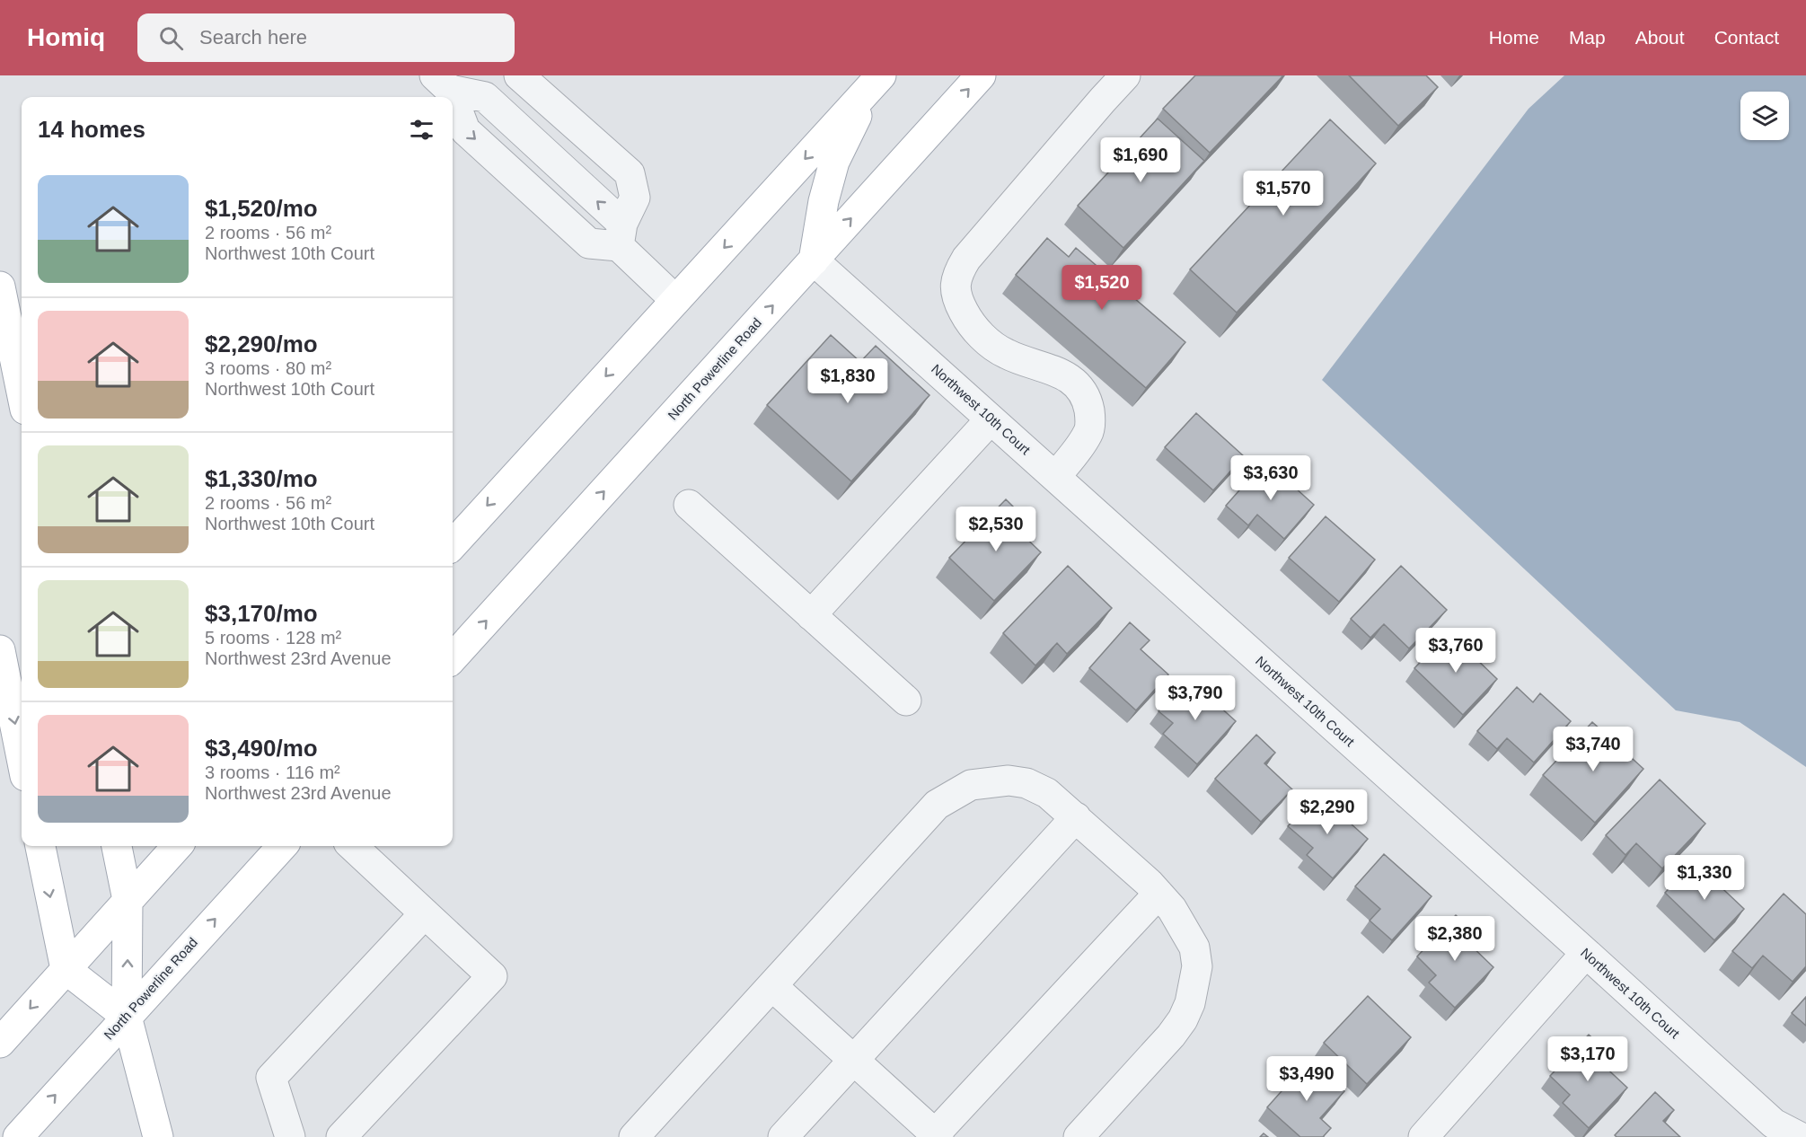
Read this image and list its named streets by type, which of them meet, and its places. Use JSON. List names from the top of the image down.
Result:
{
  "streets": {
    "main road": ["North Powerline Road"],
    "street": ["Northwest 10th Court"]
  },
  "crossings": [
    ["North Powerline Road", "Northwest 10th Court"]
  ],
  "page": {
    "header": "Homiq",
    "search": "Search here",
    "nav": [
      "Home",
      "Map",
      "About",
      "Contact"
    ],
    "heading": "14 homes",
    "price": [
      "$1,690",
      "$1,570",
      "$1,520",
      "$1,830",
      "$3,630",
      "$2,530",
      "$3,760",
      "$3,790",
      "$3,740",
      "$2,290",
      "$1,330",
      "$2,380",
      "$3,170",
      "$3,490"
    ],
    "list": [
      {
        "name": "$1,520/mo",
        "note": "2 rooms · 56 m² · Northwest 10th Court"
      },
      {
        "name": "$2,290/mo",
        "note": "3 rooms · 80 m² · Northwest 10th Court"
      },
      {
        "name": "$1,330/mo",
        "note": "2 rooms · 56 m² · Northwest 10th Court"
      },
      {
        "name": "$3,170/mo",
        "note": "5 rooms · 128 m² · Northwest 23rd Avenue"
      },
      {
        "name": "$3,490/mo",
        "note": "3 rooms · 116 m² · Northwest 23rd Avenue"
      }
    ]
  }
}
